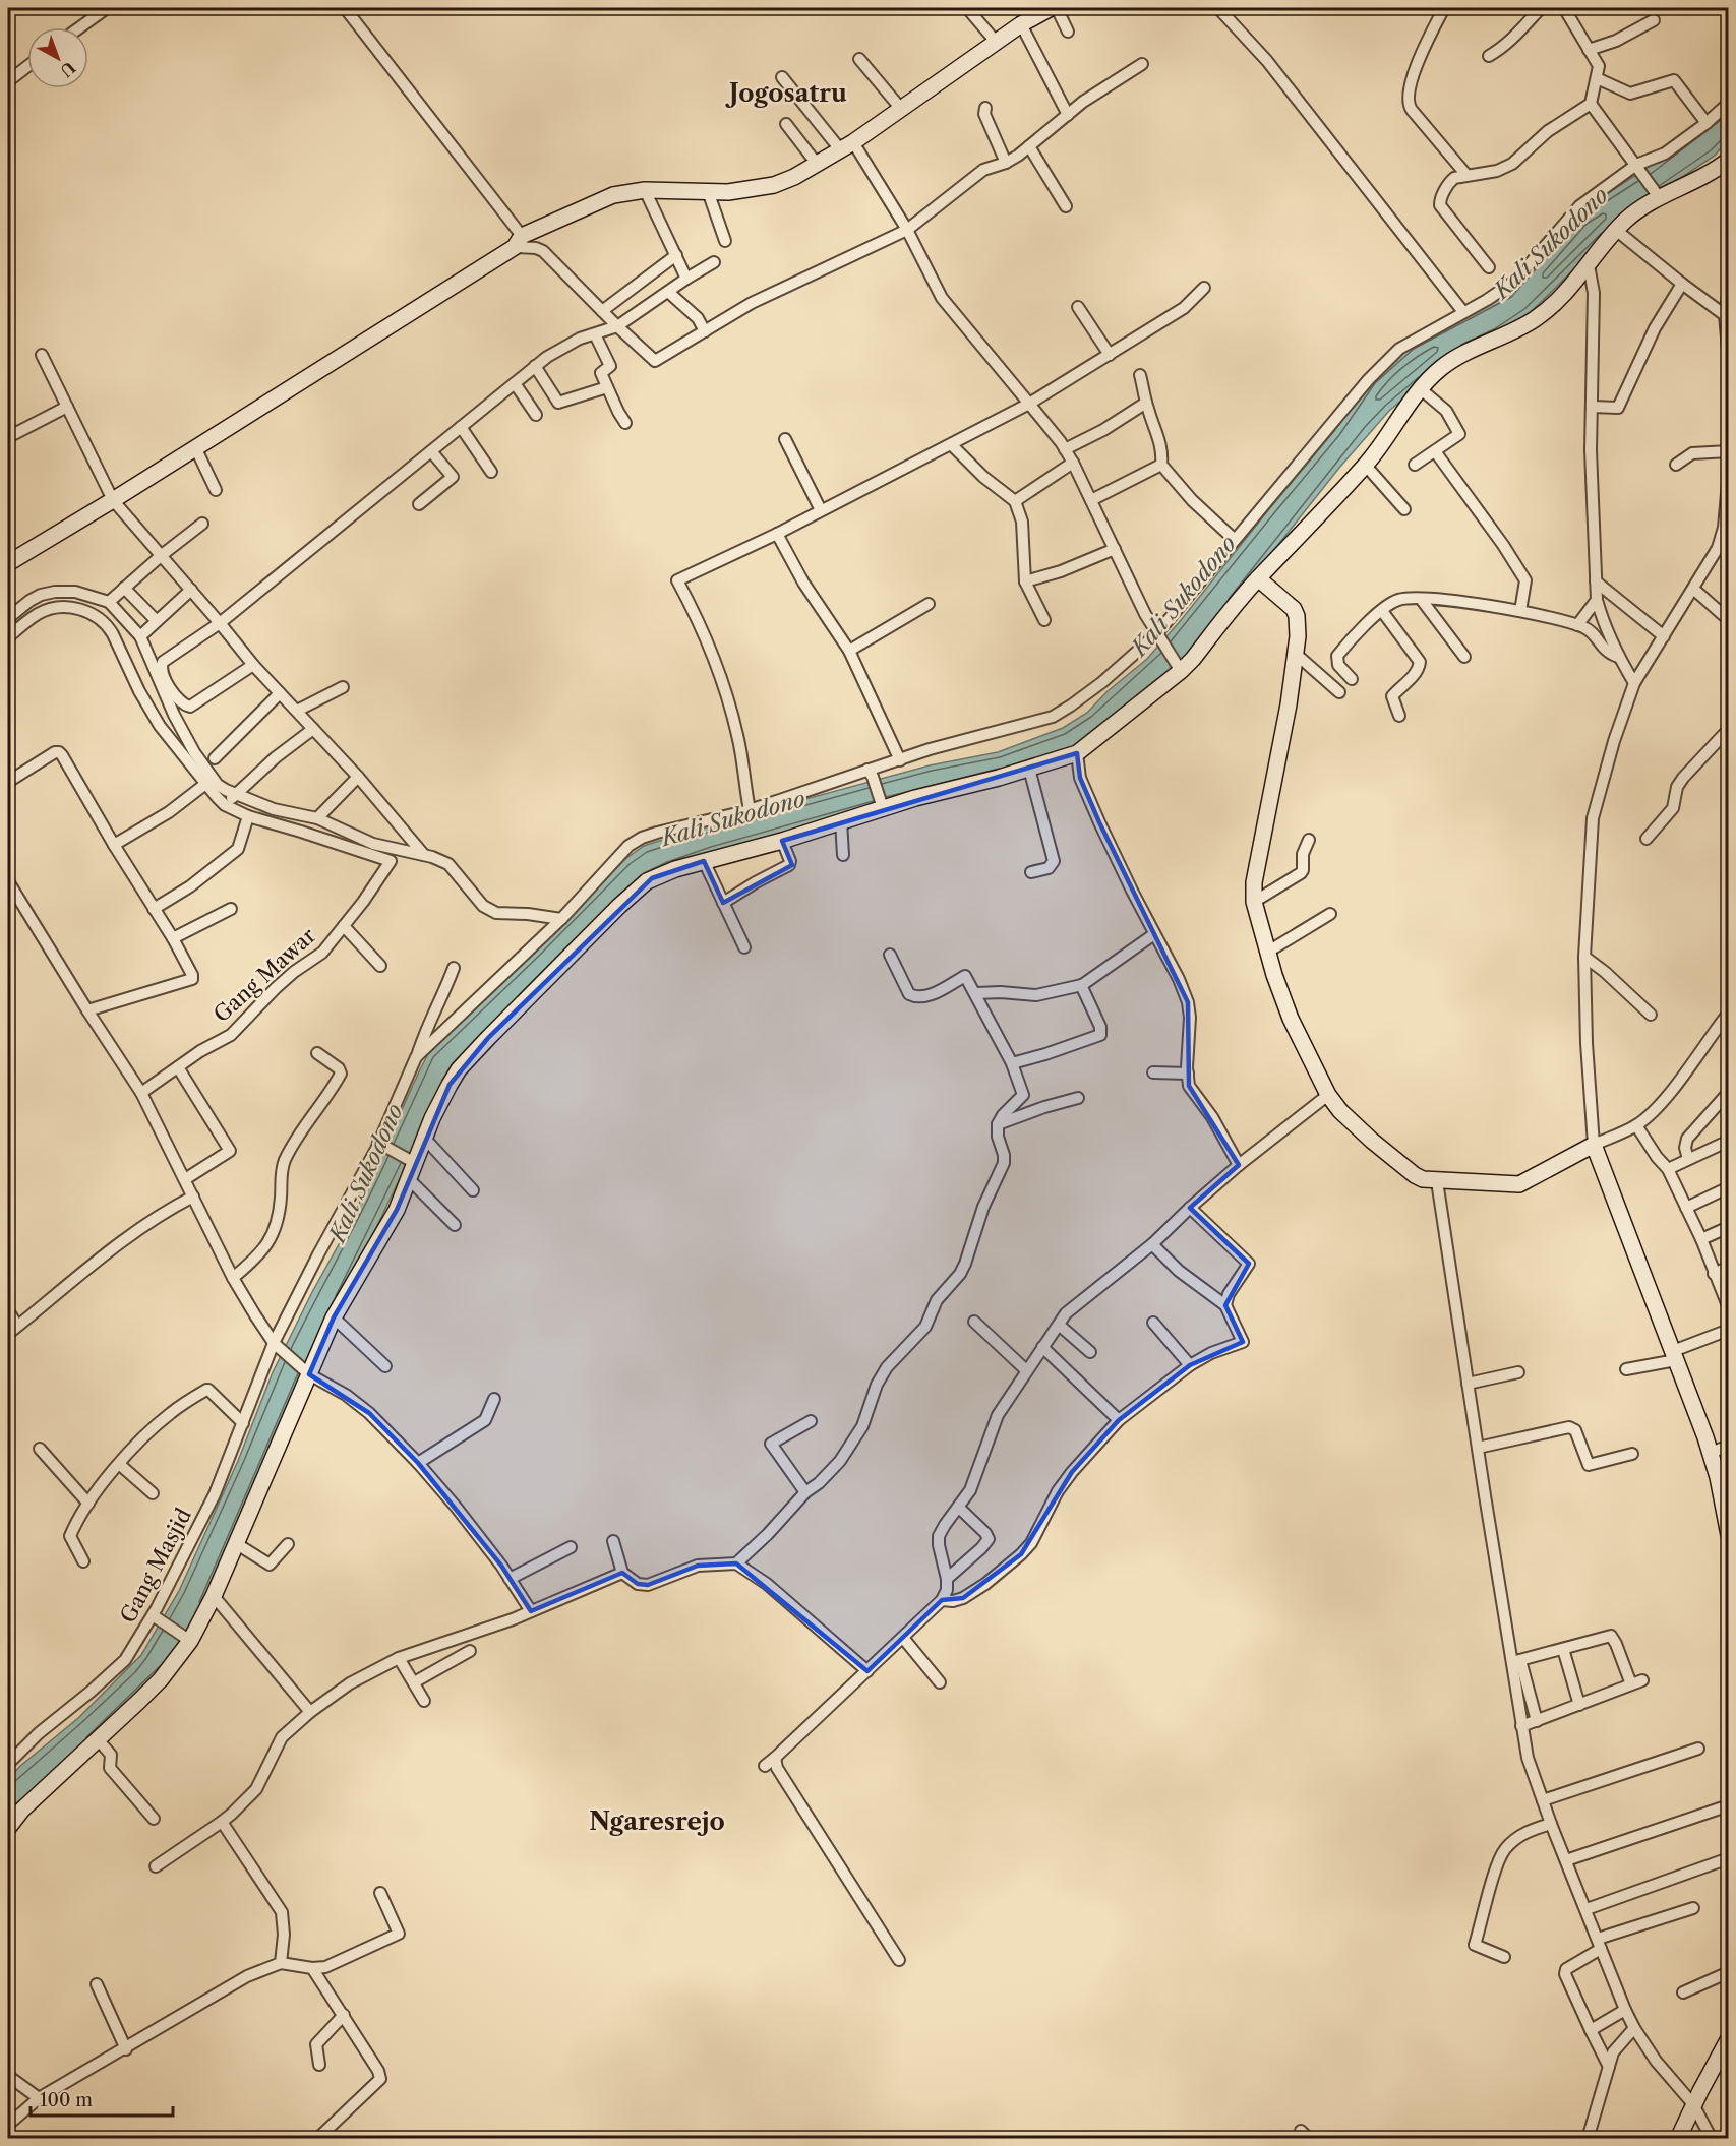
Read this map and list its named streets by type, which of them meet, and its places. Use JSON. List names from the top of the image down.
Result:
{
  "streets": {
    "street": ["Gang Mawar", "Gang Masjid"]
  },
  "districts": ["Jogosatru", "Ngaresrejo"],
  "water": ["Kali Sukodono"],
  "scale_bar": "100 m",
  "north": "bottom right"
}
